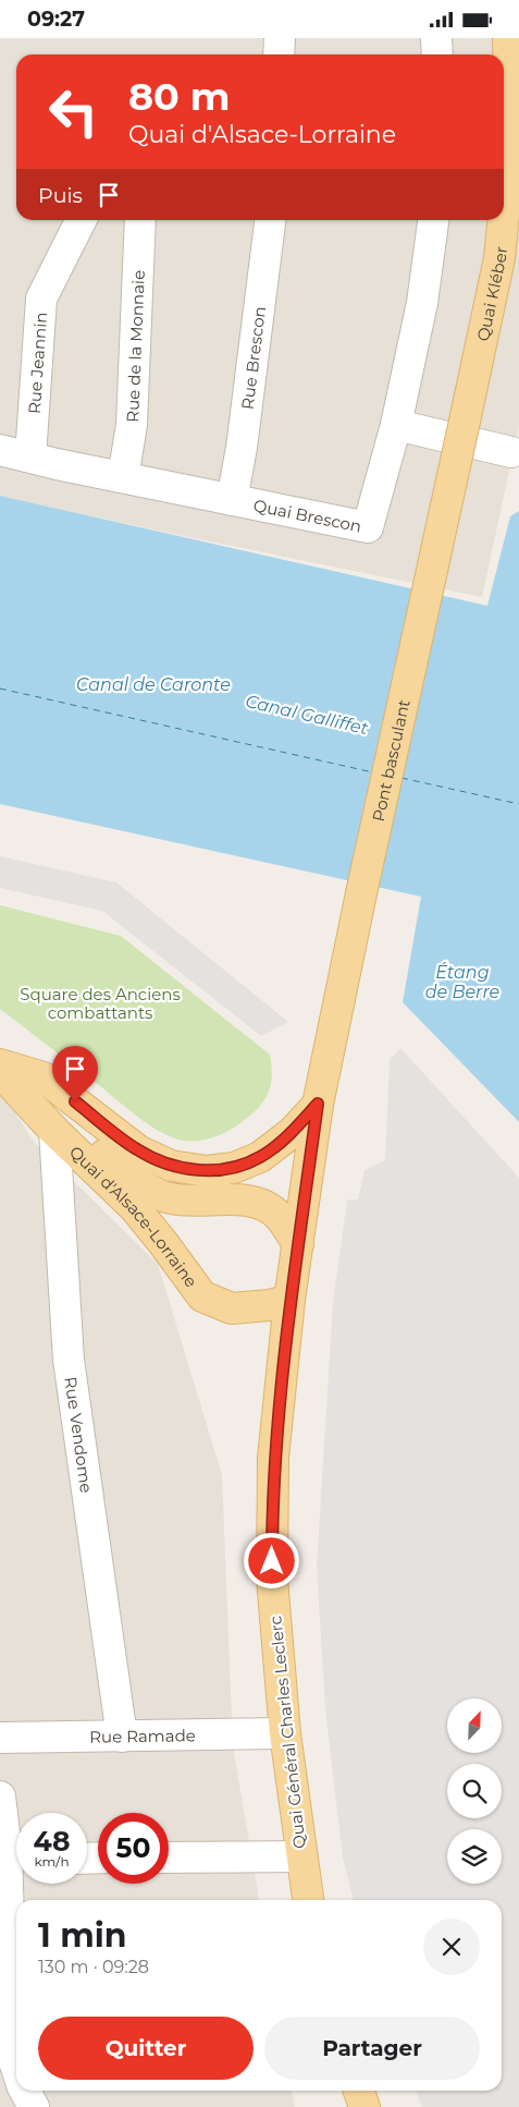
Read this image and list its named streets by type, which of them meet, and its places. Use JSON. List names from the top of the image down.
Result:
{
  "streets": {
    "main road": [
      "Quai Kléber",
      "Pont basculant",
      "Quai d'Alsace-Lorraine",
      "Quai Général Charles Leclerc"
    ],
    "street": [
      "Rue de la Monnaie",
      "Rue Brescon",
      "Rue Jeannin",
      "Quai Brescon",
      "Rue Vendome",
      "Rue Ramade"
    ]
  },
  "crossings": [
    ["Quai Kléber", "Pont basculant"],
    ["Rue de la Monnaie", "Quai Brescon"],
    ["Rue Brescon", "Quai Brescon"],
    ["Rue Jeannin", "Quai Brescon"],
    ["Pont basculant", "Quai Général Charles Leclerc"],
    ["Quai d'Alsace-Lorraine", "Rue Vendome"],
    ["Quai d'Alsace-Lorraine", "Quai Général Charles Leclerc"],
    ["Rue Vendome", "Rue Ramade"],
    ["Quai Général Charles Leclerc", "Rue Ramade"]
  ],
  "water": ["Canal de Caronte", "Canal Galliffet", "Étang de Berre"],
  "parks": ["Square des Anciens combattants"],
  "north": "top right",
  "page": {
    "status": "09:27",
    "turn": ["80 m", "Quai d'Alsace-Lorraine"],
    "then": "Puis",
    "speed": "48 km/h",
    "limit": "50",
    "heading": ["1 min", "130 m · 09:28"],
    "buttons": ["Quitter", "Partager"]
  }
}
